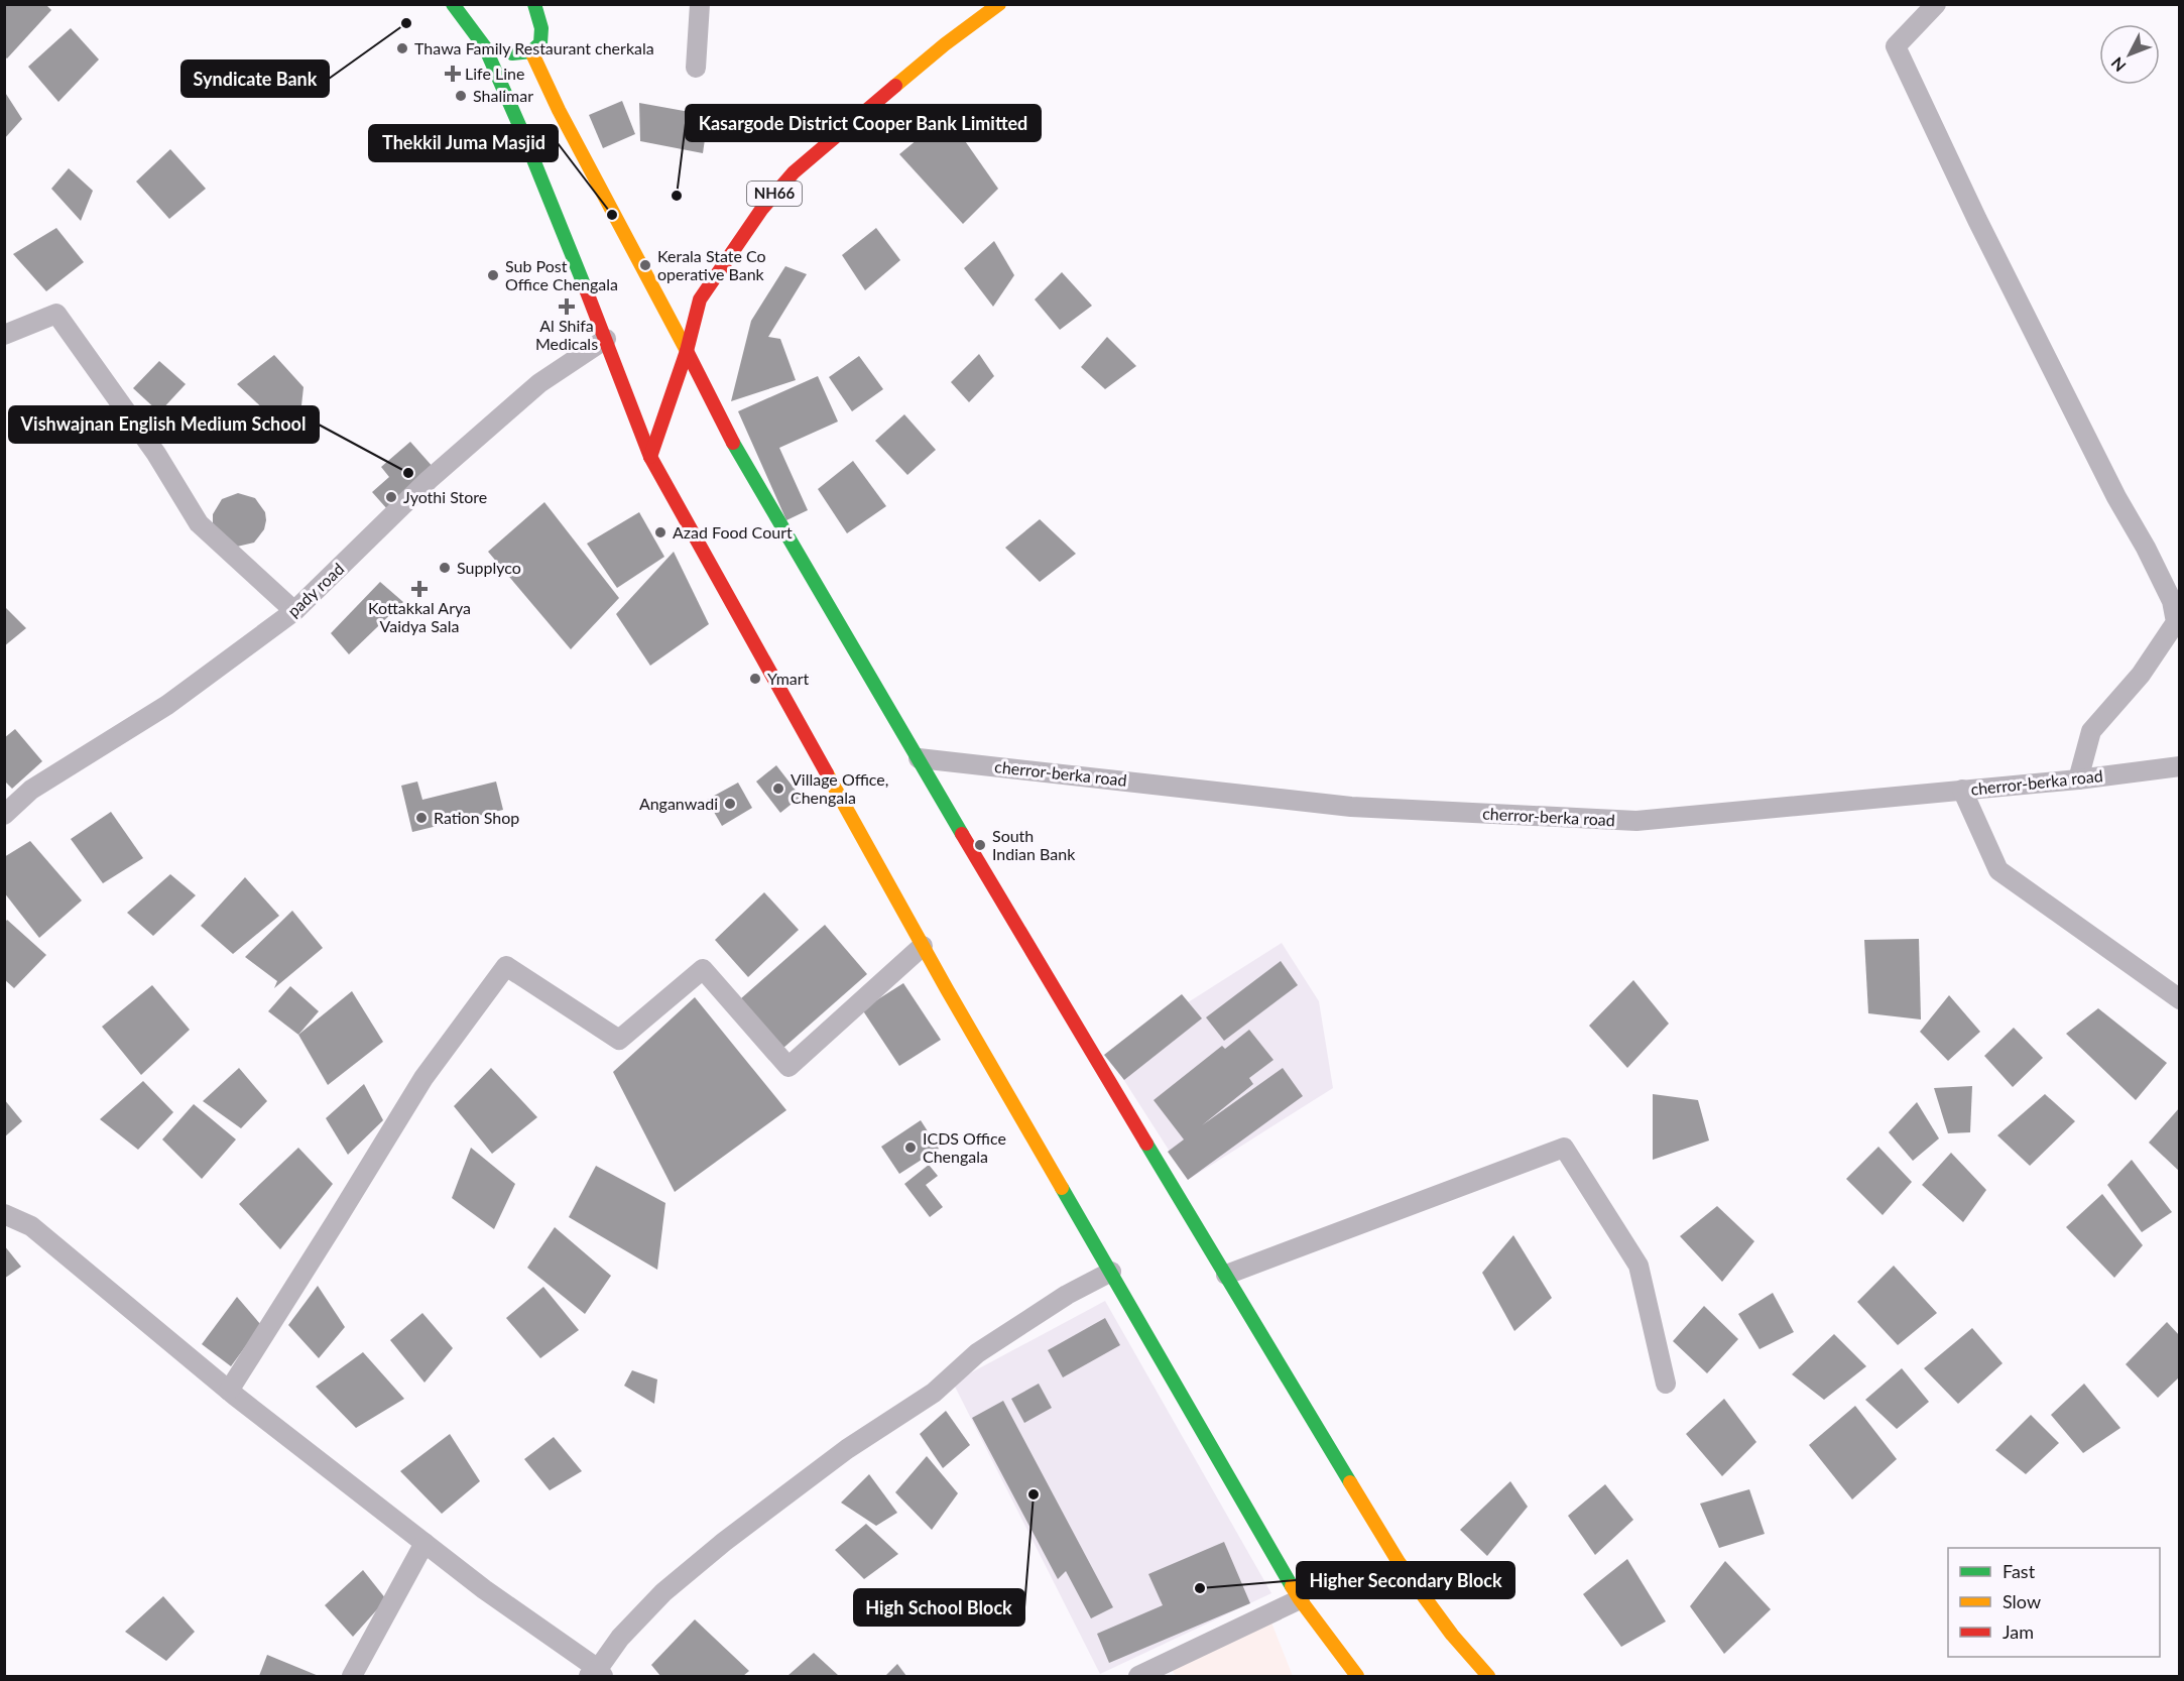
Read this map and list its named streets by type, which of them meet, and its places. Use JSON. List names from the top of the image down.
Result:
{
  "streets": {
    "main road": ["NH66"],
    "street": ["pady road", "cherror-berka road"]
  },
  "places": {
    "other": [
      "Syndicate Bank",
      "Thawa Family Restaurant cherkala",
      "Shalimar",
      "Kasargode District Cooper Bank Limitted",
      "Thekkil Juma Masjid",
      "Kerala State Co operative Bank",
      "Sub Post Office Chengala",
      "Vishwajnan English Medium School",
      "Jyothi Store",
      "Azad Food Court",
      "Supplyco",
      "Ymart",
      "Village Office, Chengala",
      "Anganwadi",
      "Ration Shop",
      "South Indian Bank",
      "ICDS Office Chengala",
      "High School Block",
      "Higher Secondary Block"
    ],
    "health": ["Life Line", "Al Shifa Medicals", "Kottakkal Arya Vaidya Sala"]
  },
  "legend": ["Fast", "Slow", "Jam"],
  "north": "bottom left"
}
